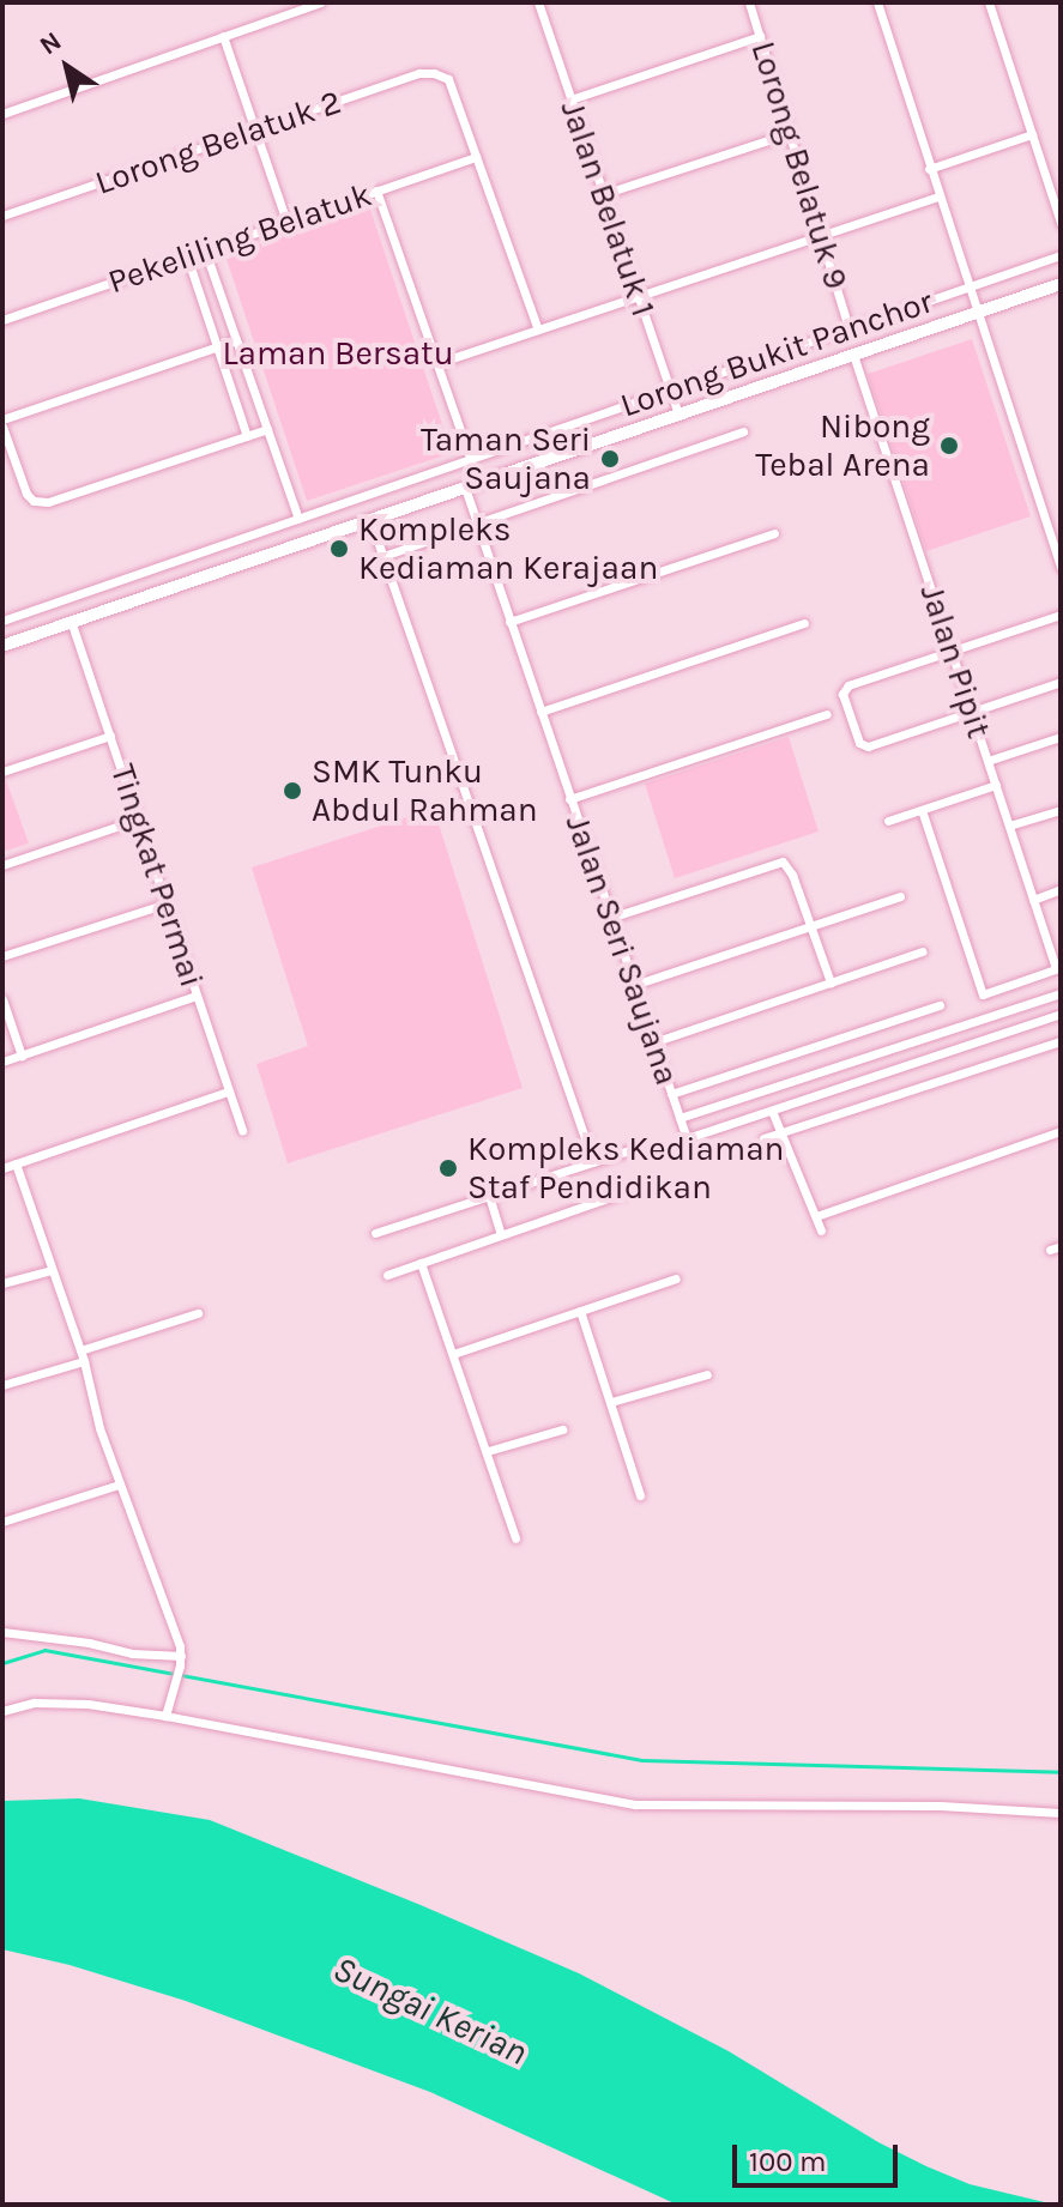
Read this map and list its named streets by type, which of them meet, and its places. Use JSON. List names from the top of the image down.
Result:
{
  "streets": {
    "street": [
      "Lorong Belatuk 2",
      "Lorong Belatuk 9",
      "Jalan Belatuk 1",
      "Pekeliling Belatuk",
      "Lorong Bukit Panchor",
      "Jalan Pipit",
      "Tingkat Permai",
      "Jalan Seri Saujana"
    ]
  },
  "crossings": [
    ["Lorong Belatuk 2", "Pekeliling Belatuk"],
    ["Lorong Belatuk 9", "Lorong Bukit Panchor"],
    ["Jalan Belatuk 1", "Lorong Bukit Panchor"]
  ],
  "water": ["Sungai Kerian"],
  "parks": ["Laman Bersatu"],
  "places": [
    "Nibong Tebal Arena",
    "Taman Seri Saujana",
    "Kompleks Kediaman Kerajaan",
    "SMK Tunku Abdul Rahman",
    "Kompleks Kediaman Staf Pendidikan"
  ],
  "scale_bar": "100 m",
  "north": "top left"
}
